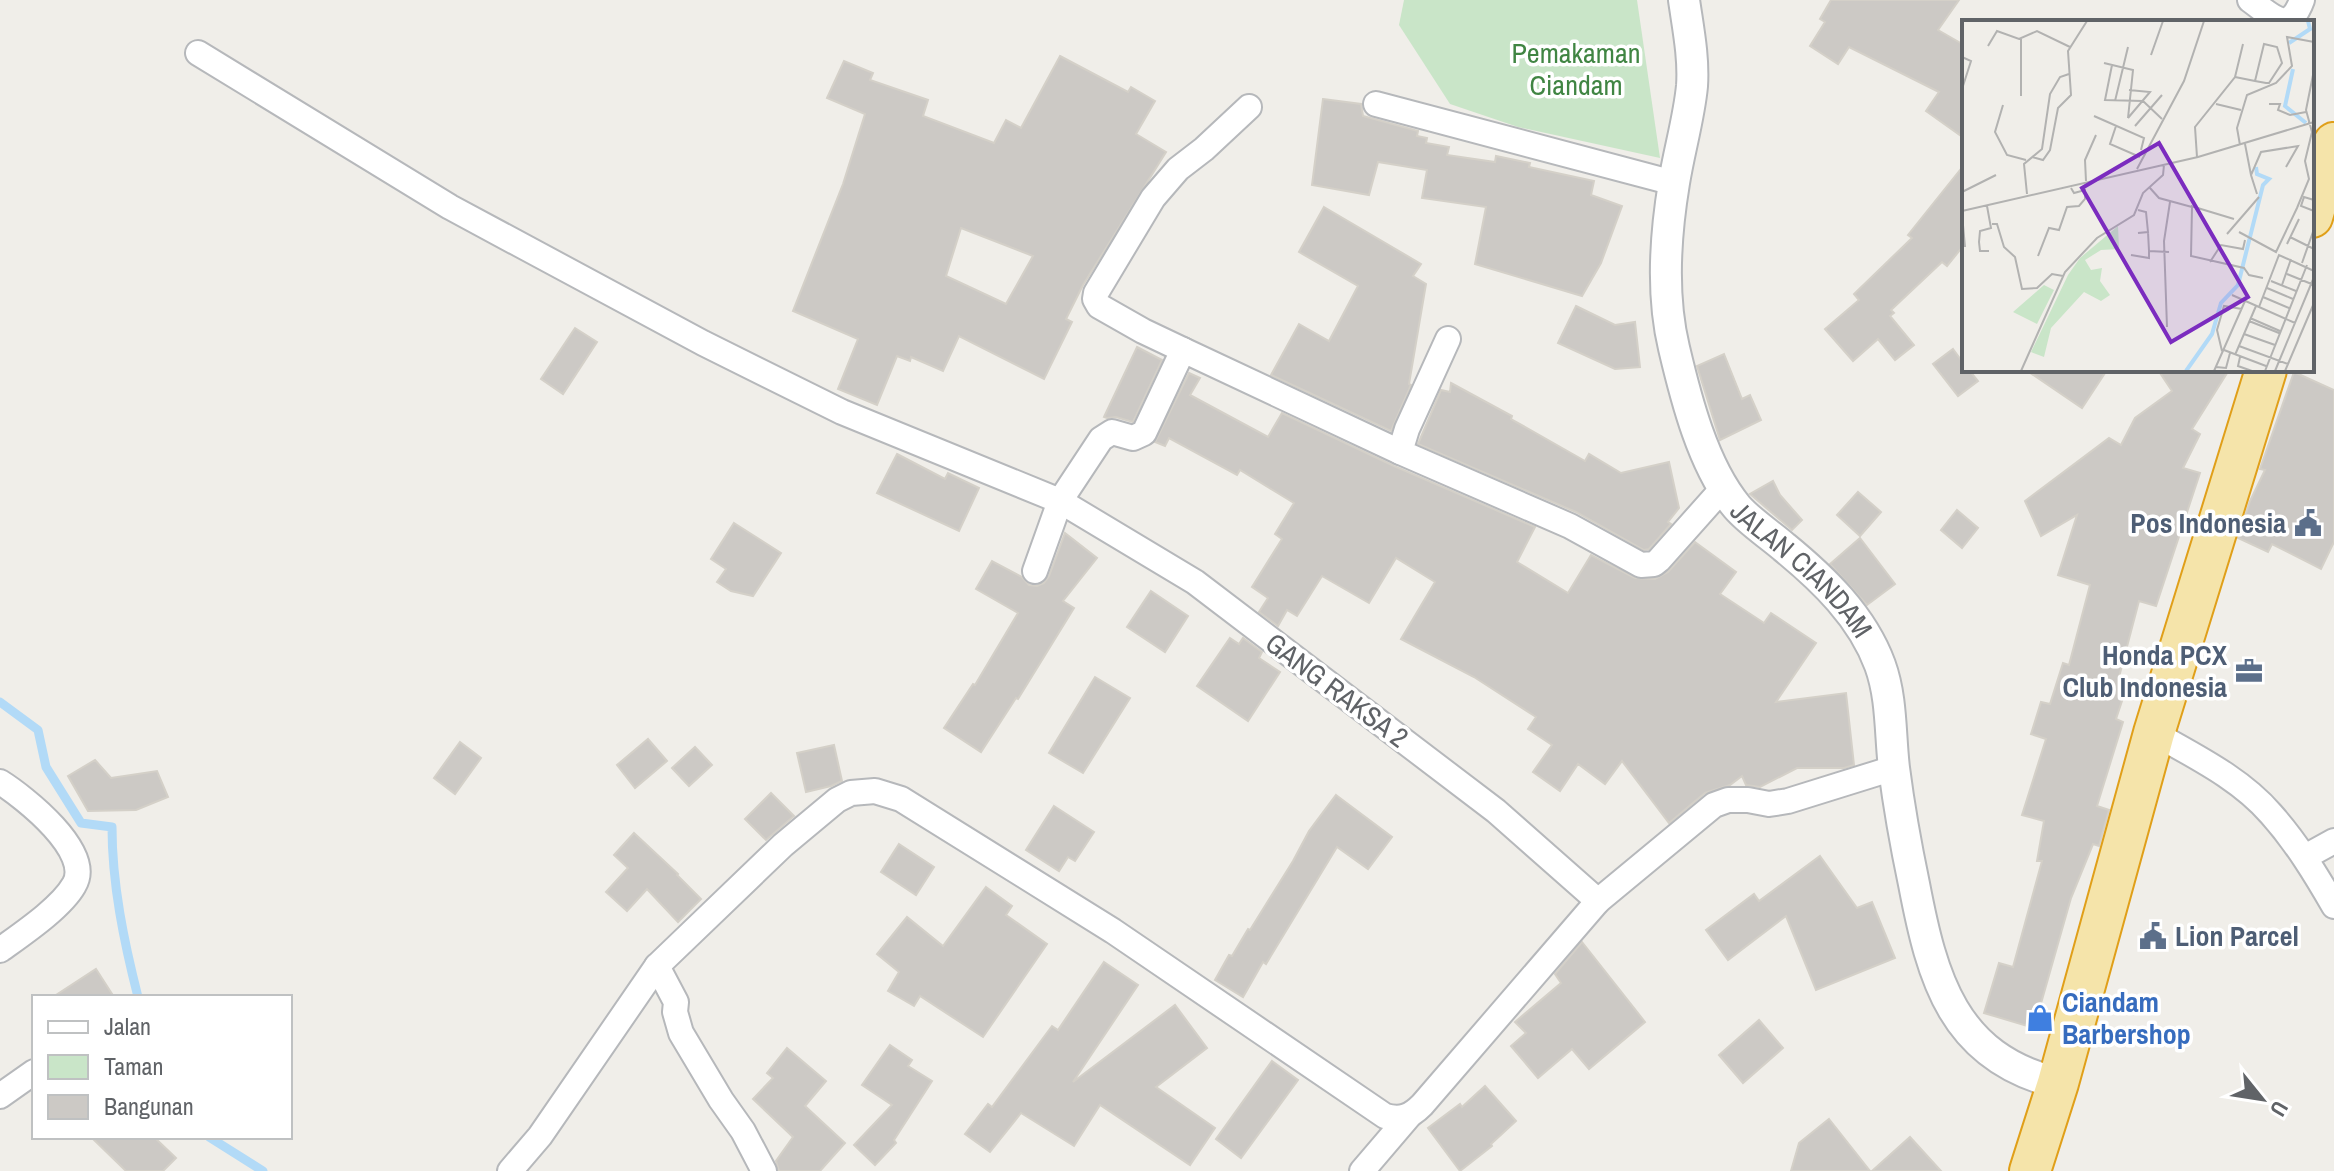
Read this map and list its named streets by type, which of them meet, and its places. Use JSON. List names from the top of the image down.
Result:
{
  "streets": {
    "street": ["JALAN CIANDAM", "GANG RAKSA 2"]
  },
  "parks": ["Pemakaman Ciandam"],
  "places": {
    "public building": ["Pos Indonesia", "Lion Parcel"],
    "office": ["Honda PCX Club Indonesia"],
    "shop": ["Ciandam Barbershop"]
  },
  "legend": ["Jalan", "Taman", "Bangunan"],
  "north": "bottom right"
}
